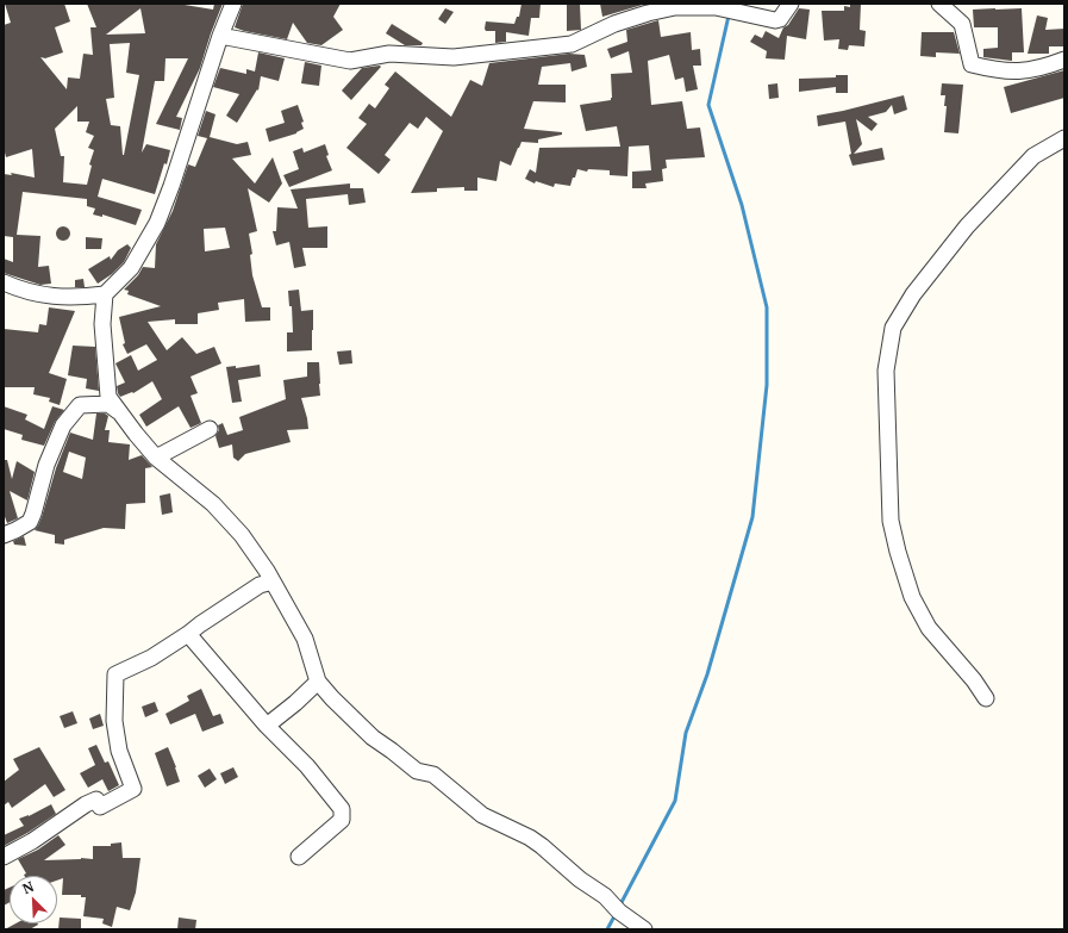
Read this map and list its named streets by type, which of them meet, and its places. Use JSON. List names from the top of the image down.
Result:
{
  "north": "top left"
}
